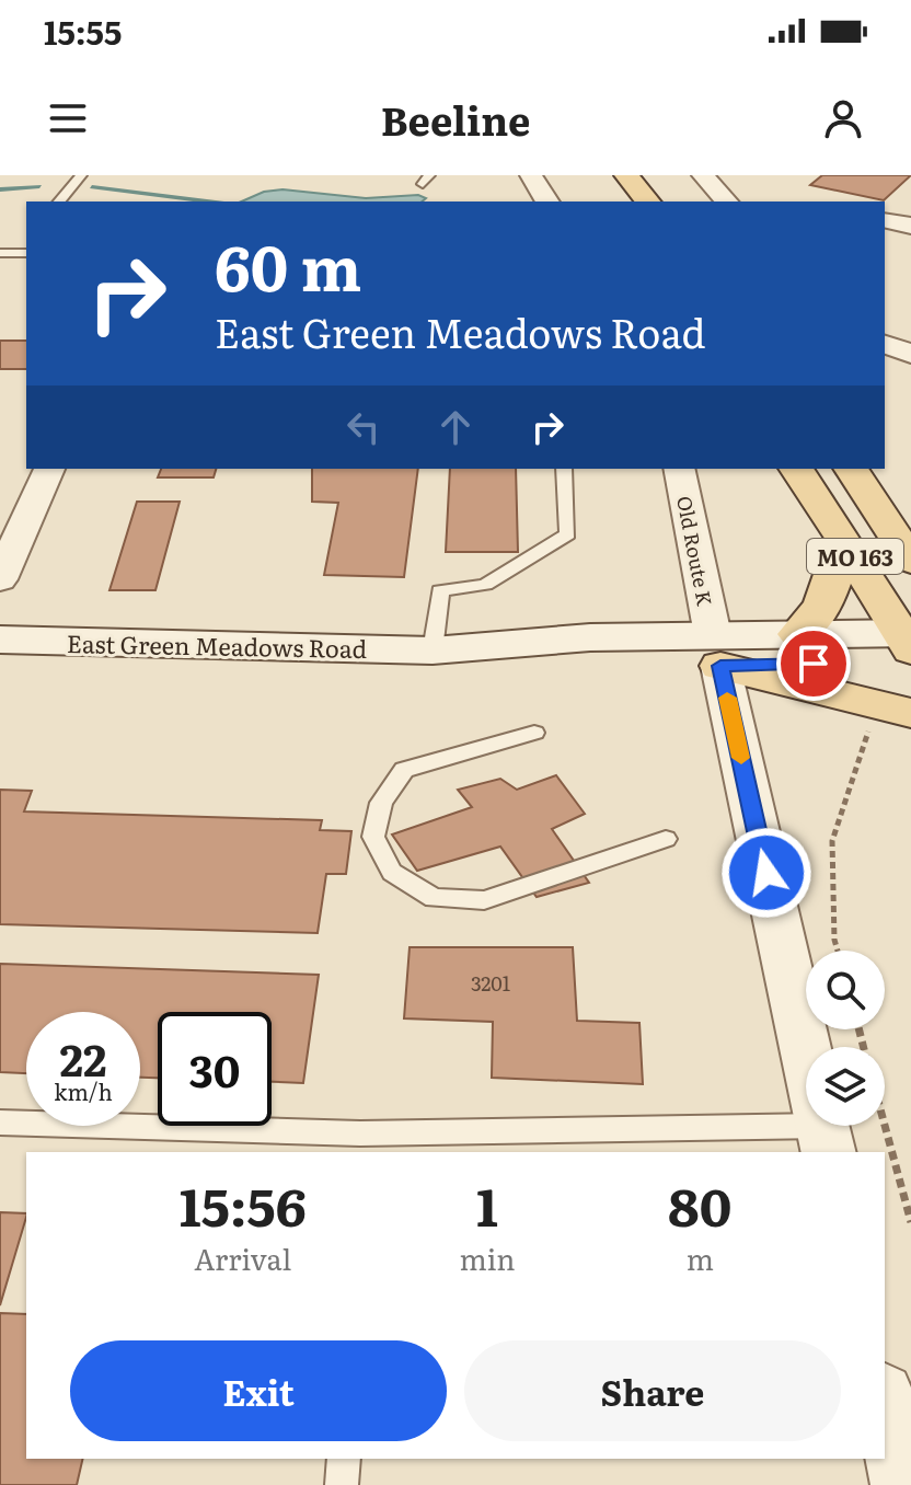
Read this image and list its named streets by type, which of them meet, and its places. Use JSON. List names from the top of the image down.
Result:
{
  "streets": {
    "main road": ["MO 163"],
    "street": ["Old Route K", "East Green Meadows Road"]
  },
  "crossings": [
    ["Old Route K", "East Green Meadows Road"],
    ["MO 163", "East Green Meadows Road"]
  ],
  "house_numbers": ["3201"],
  "page": {
    "status": "15:55",
    "header": "Beeline",
    "turn": ["60 m", "East Green Meadows Road"],
    "speed": "22 km/h",
    "limit": "30",
    "eta": [
      "15:56",
      "Arrival",
      "1",
      "min",
      "80",
      "m"
    ],
    "buttons": ["Exit", "Share"]
  }
}
